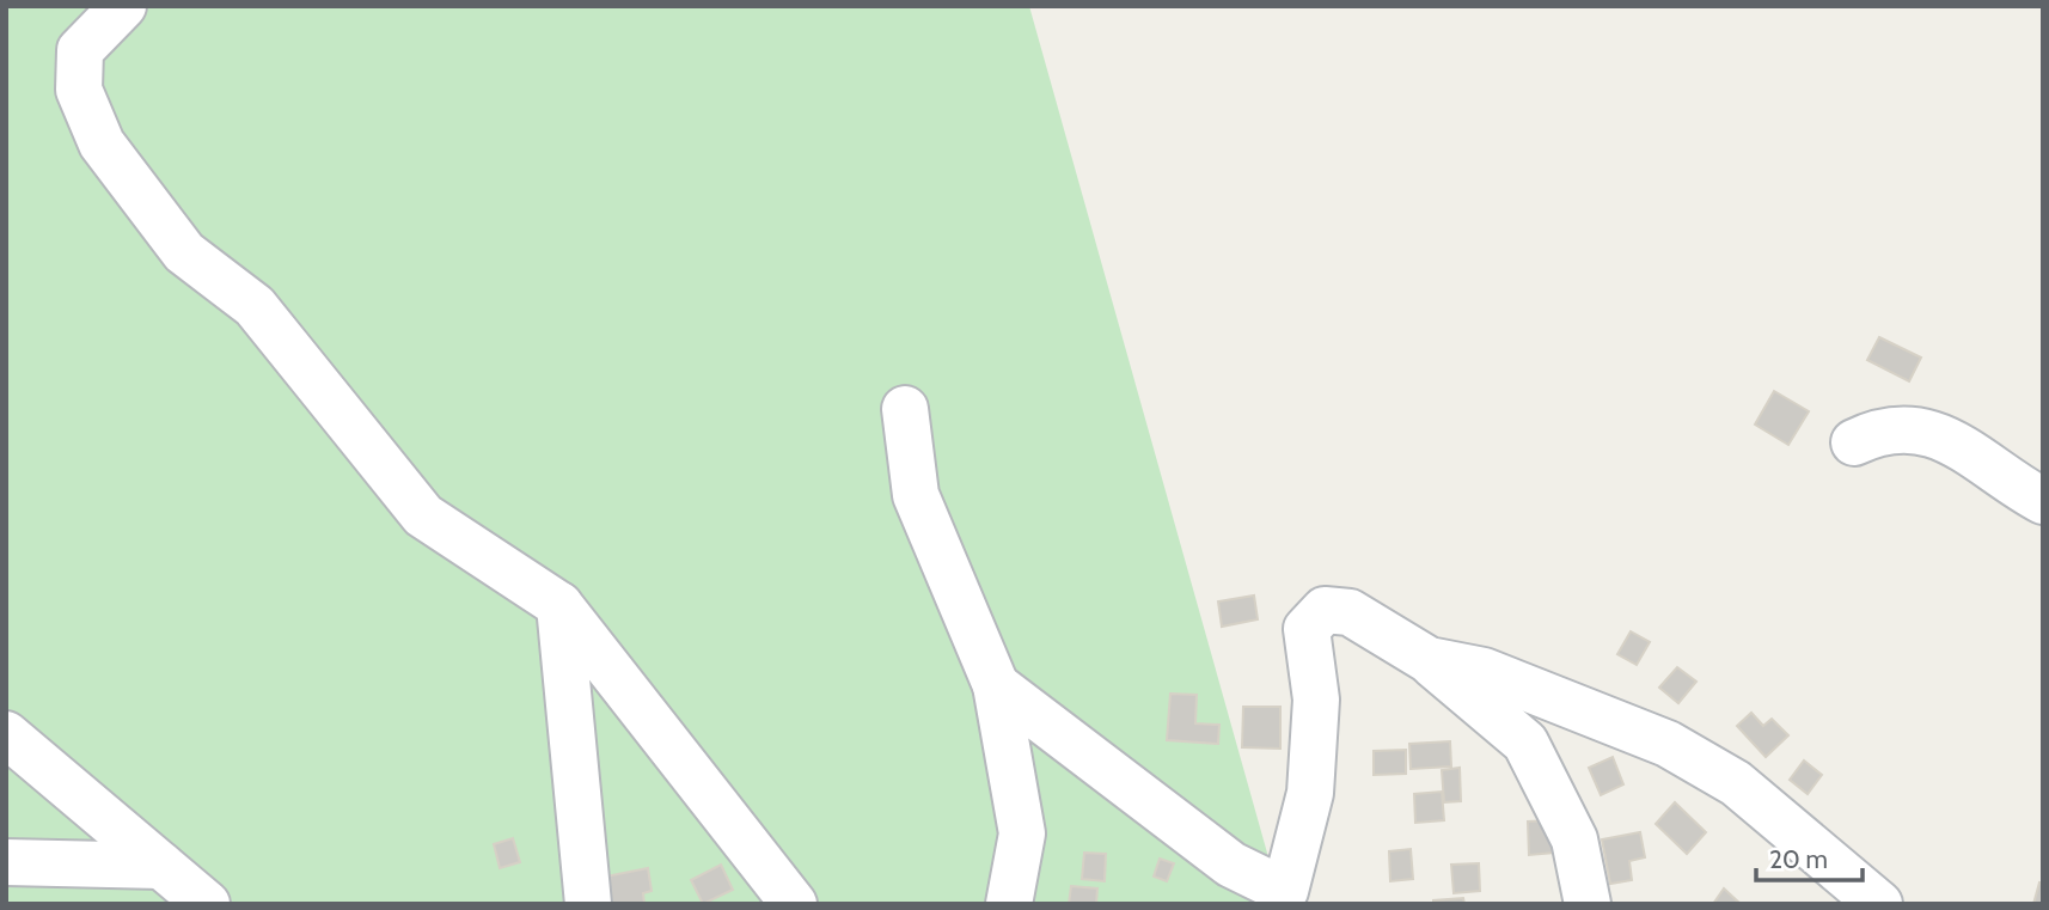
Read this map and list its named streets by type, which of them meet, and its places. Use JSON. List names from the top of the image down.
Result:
{
  "scale_bar": "20 m"
}
